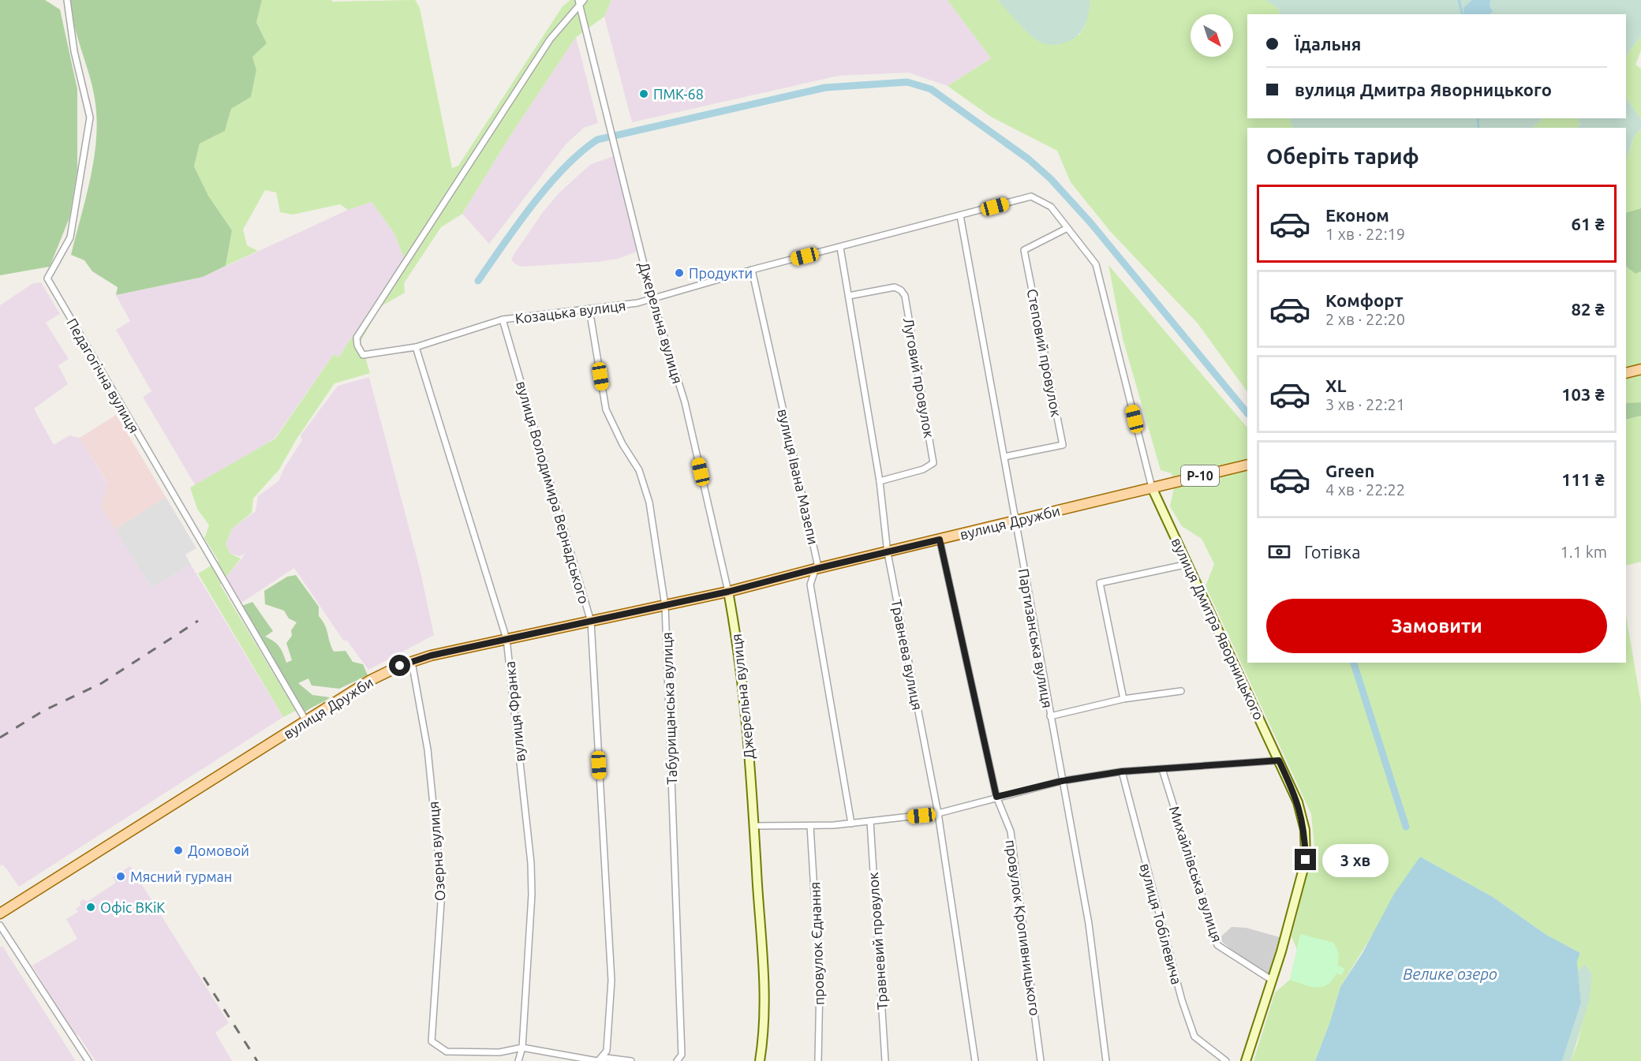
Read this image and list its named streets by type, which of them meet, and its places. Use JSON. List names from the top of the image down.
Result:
{
  "streets": {
    "main road": [
      "Джерельна вулиця",
      "Р-10",
      "вулиця Дружби",
      "вулиця Дмитра Яворницького"
    ],
    "street": [
      "Козацька вулиця",
      "Степовий провулок",
      "Педагогічна вулиця",
      "Луговий провулок",
      "вулиця Івана Мазепи",
      "вулиця Володимира Вернадського",
      "Партизанська вулиця",
      "Травнева вулиця",
      "Табурищанська вулиця",
      "вулиця Франка",
      "Озерна вулиця",
      "Михайлівська вулиця",
      "вулиця Тобілевича",
      "провулок Кропивницького",
      "Травневий провулок",
      "провулок Єднання"
    ]
  },
  "crossings": [
    ["Козацька вулиця", "Джерельна вулиця"],
    ["Козацька вулиця", "вулиця Івана Мазепи"],
    ["Козацька вулиця", "вулиця Володимира Вернадського"],
    ["Козацька вулиця", "вулиця Дмитра Яворницького"],
    ["Козацька вулиця", "Партизанська вулиця"],
    ["Козацька вулиця", "Травнева вулиця"],
    ["Козацька вулиця", "Табурищанська вулиця"],
    ["Козацька вулиця", "вулиця Франка"],
    ["Джерельна вулиця", "вулиця Дружби"],
    ["Степовий провулок", "вулиця Дмитра Яворницького"],
    ["Степовий провулок", "Партизанська вулиця"],
    ["Педагогічна вулиця", "вулиця Дружби"],
    ["Луговий провулок", "Травнева вулиця"],
    ["вулиця Івана Мазепи", "вулиця Дружби"],
    ["вулиця Володимира Вернадського", "вулиця Дружби"],
    ["вулиця Дружби", "вулиця Дмитра Яворницького"],
    ["вулиця Дружби", "Партизанська вулиця"],
    ["вулиця Дружби", "Травнева вулиця"],
    ["вулиця Дружби", "Табурищанська вулиця"],
    ["вулиця Дружби", "вулиця Франка"],
    ["вулиця Дружби", "Озерна вулиця"],
    ["вулиця Дружби", "провулок Кропивницького"],
    ["вулиця Дмитра Яворницького", "Михайлівська вулиця"],
    ["вулиця Франка", "Озерна вулиця"]
  ],
  "water": ["Велике озеро"],
  "places": [
    "ПМК-68",
    "Продукти",
    "Домовой",
    "Мясний гурман",
    "Офіс ВКіК"
  ],
  "north": "bottom right",
  "page": {
    "banner": ["Їдальня", "вулиця Дмитра Яворницького"],
    "heading": "Оберіть тариф",
    "list": [
      {
        "name": "Економ",
        "note": "1 хв · 22:19",
        "value": "61 ₴"
      },
      {
        "name": "Комфорт",
        "note": "2 хв · 22:20",
        "value": "82 ₴"
      },
      {
        "name": "XL",
        "note": "3 хв · 22:21",
        "value": "103 ₴"
      },
      {
        "name": "Green",
        "note": "4 хв · 22:22",
        "value": "111 ₴"
      }
    ],
    "pay": ["Готівка", "1.1 km"],
    "buttons": "Замовити",
    "bubble": "3 хв"
  }
}
